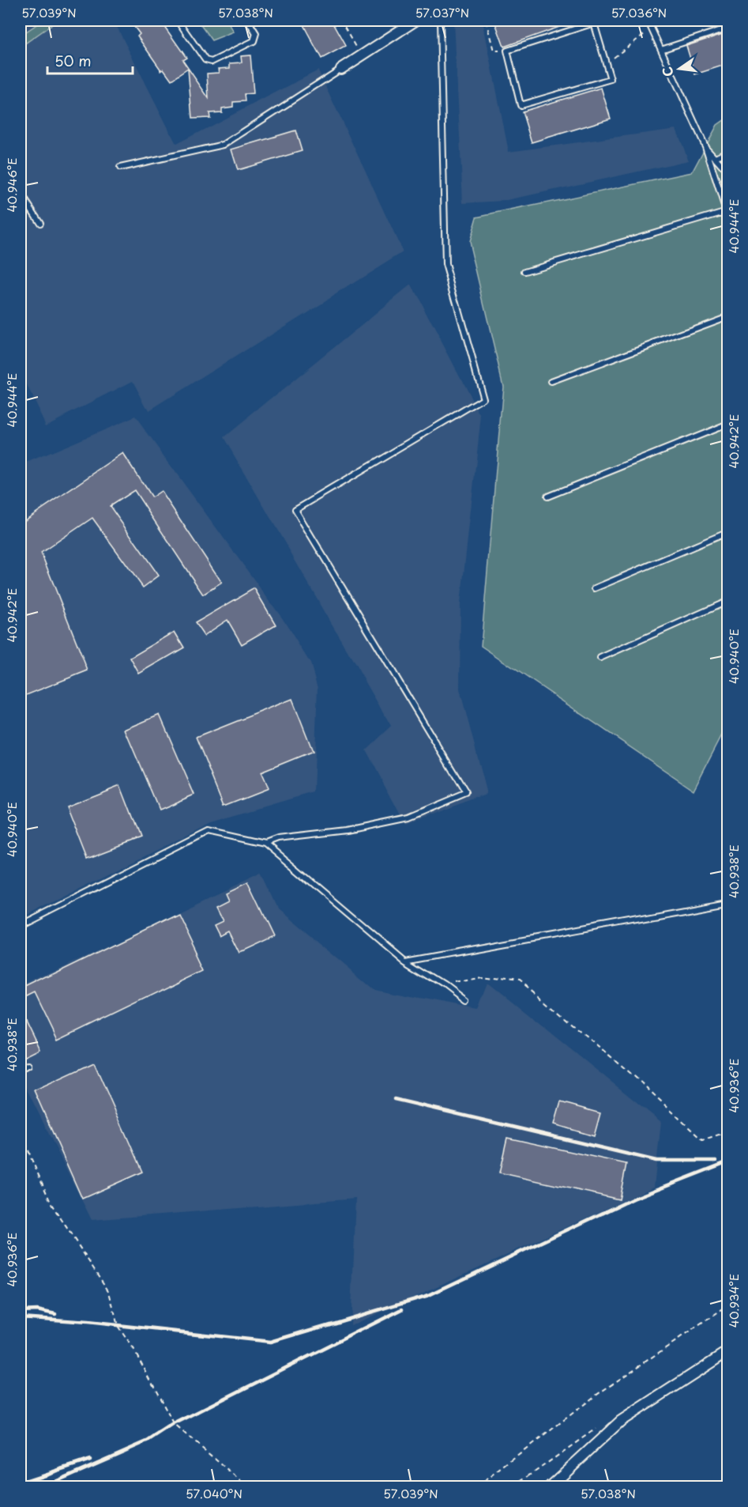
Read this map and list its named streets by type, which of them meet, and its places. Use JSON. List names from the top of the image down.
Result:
{
  "scale_bar": "50 m",
  "north": "left",
  "coordinates": [
    "57.039°N",
    "57.038°N",
    "57.037°N",
    "57.036°N",
    "40.946°E",
    "40.944°E",
    "40.942°E",
    "40.940°E",
    "40.938°E",
    "40.936°E",
    "40.934°E",
    "57.040°N"
  ]
}
